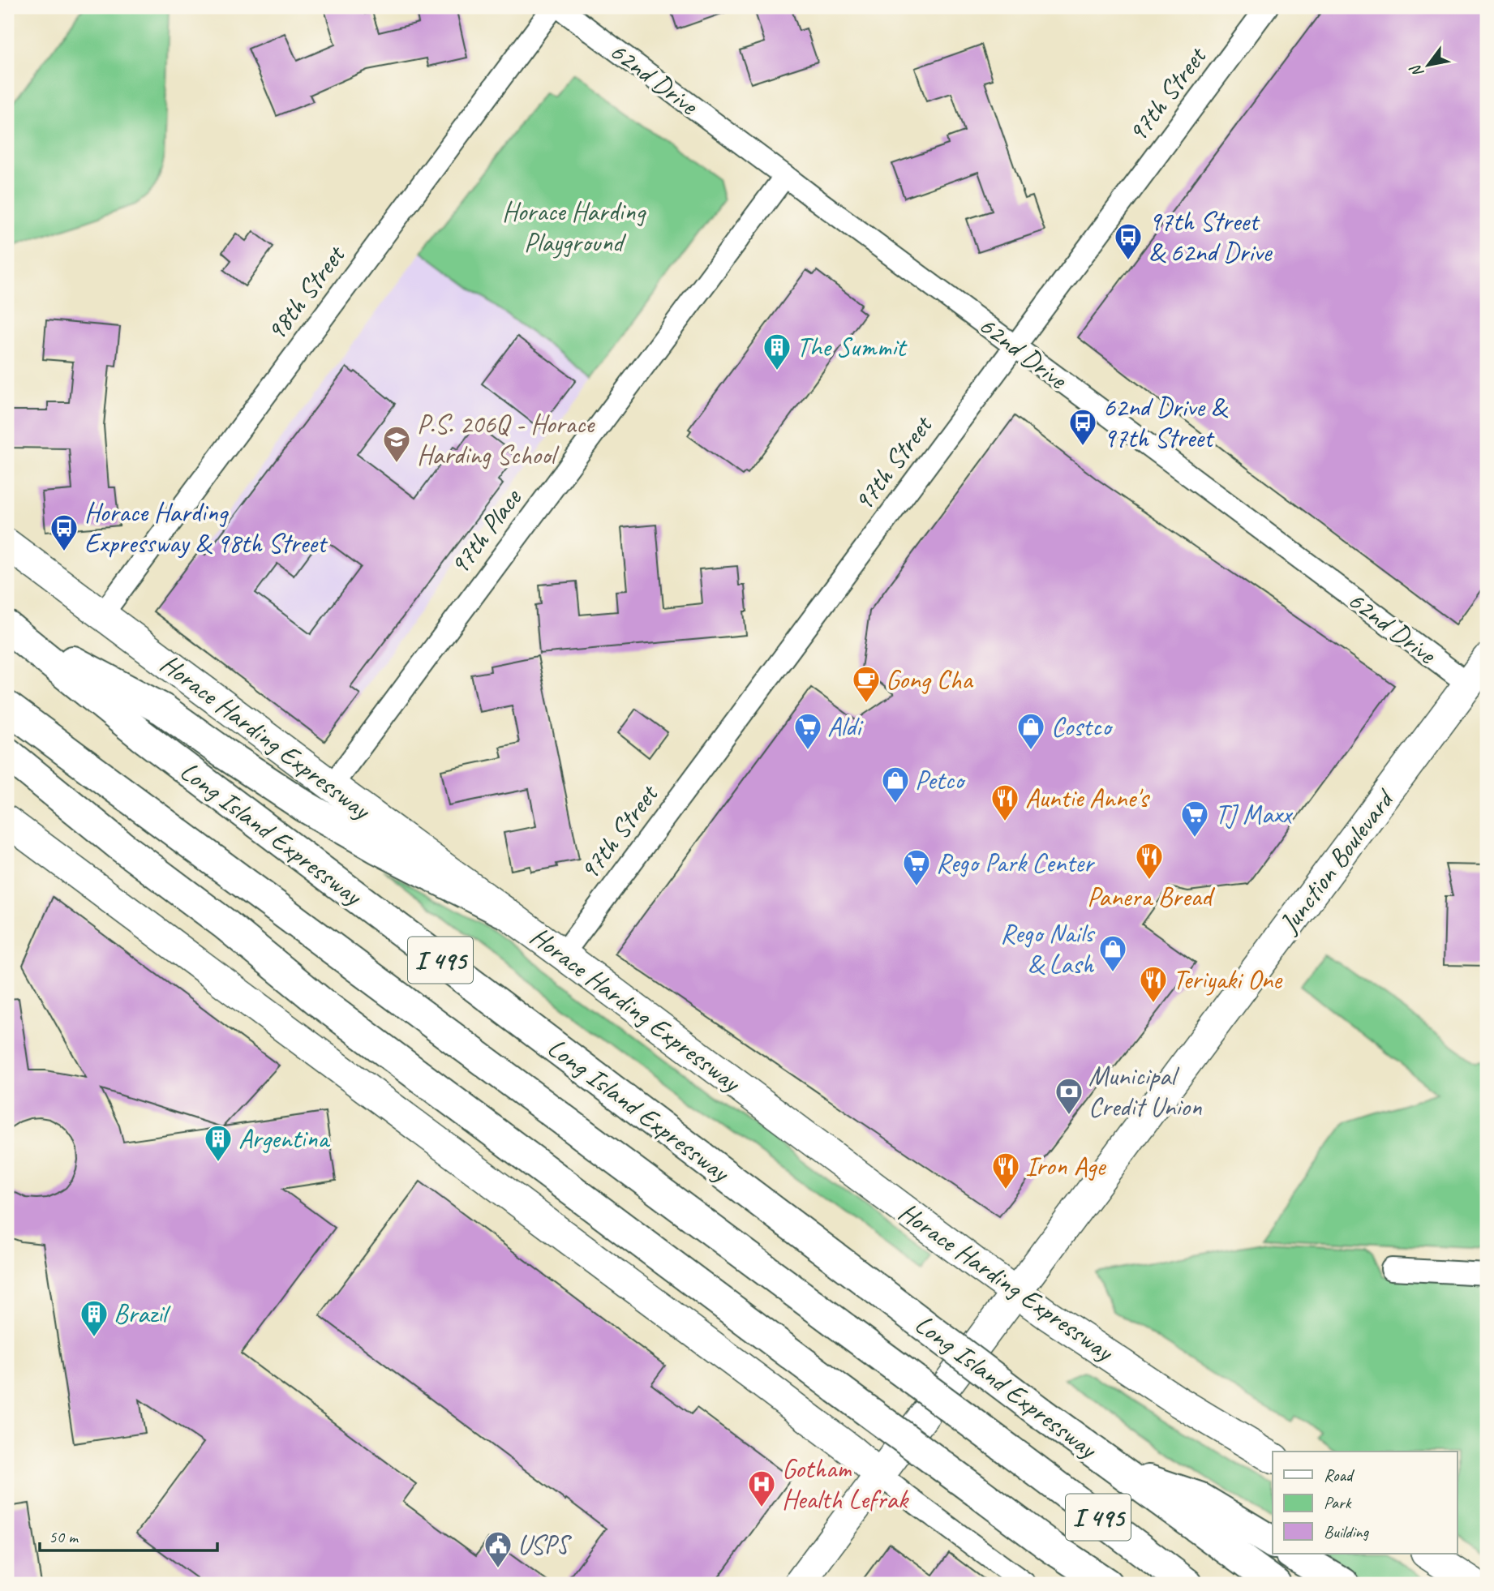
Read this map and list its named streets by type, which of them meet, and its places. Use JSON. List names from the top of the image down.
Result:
{
  "streets": {
    "highway": ["Long Island Expressway", "I 495"],
    "main road": ["Horace Harding Expressway", "Junction Boulevard"],
    "street": [
      "62nd Drive",
      "97th Street",
      "98th Street",
      "97th Place"
    ]
  },
  "crossings": [
    ["62nd Drive", "97th Street"],
    ["62nd Drive", "97th Place"],
    ["62nd Drive", "Junction Boulevard"],
    ["97th Street", "Horace Harding Expressway"],
    ["98th Street", "Horace Harding Expressway"],
    ["97th Place", "Horace Harding Expressway"],
    ["Horace Harding Expressway", "Junction Boulevard"]
  ],
  "parks": ["Horace Harding Playground"],
  "places": {
    "bus stop": ["97th Street & 62nd Drive", "62nd Drive & 97th Street", "Horace Harding Expressway & 98th Street"],
    "building": ["The Summit", "Argentina", "Brazil"],
    "school or university": ["P.S. 206Q - Horace Harding School"],
    "cafe": ["Gong Cha"],
    "supermarket": ["Aldi", "TJ Maxx", "Rego Park Center"],
    "shop": ["Costco", "Petco", "Rego Nails & Lash"],
    "restaurant": [
      "Auntie Anne's",
      "Panera Bread",
      "Teriyaki One",
      "Iron Age"
    ],
    "bank": ["Municipal Credit Union"],
    "hospital": ["Gotham Health Lefrak"],
    "public building": ["USPS"]
  },
  "legend": ["Road", "Park", "Building"],
  "scale_bar": "50 m",
  "north": "bottom left"
}
